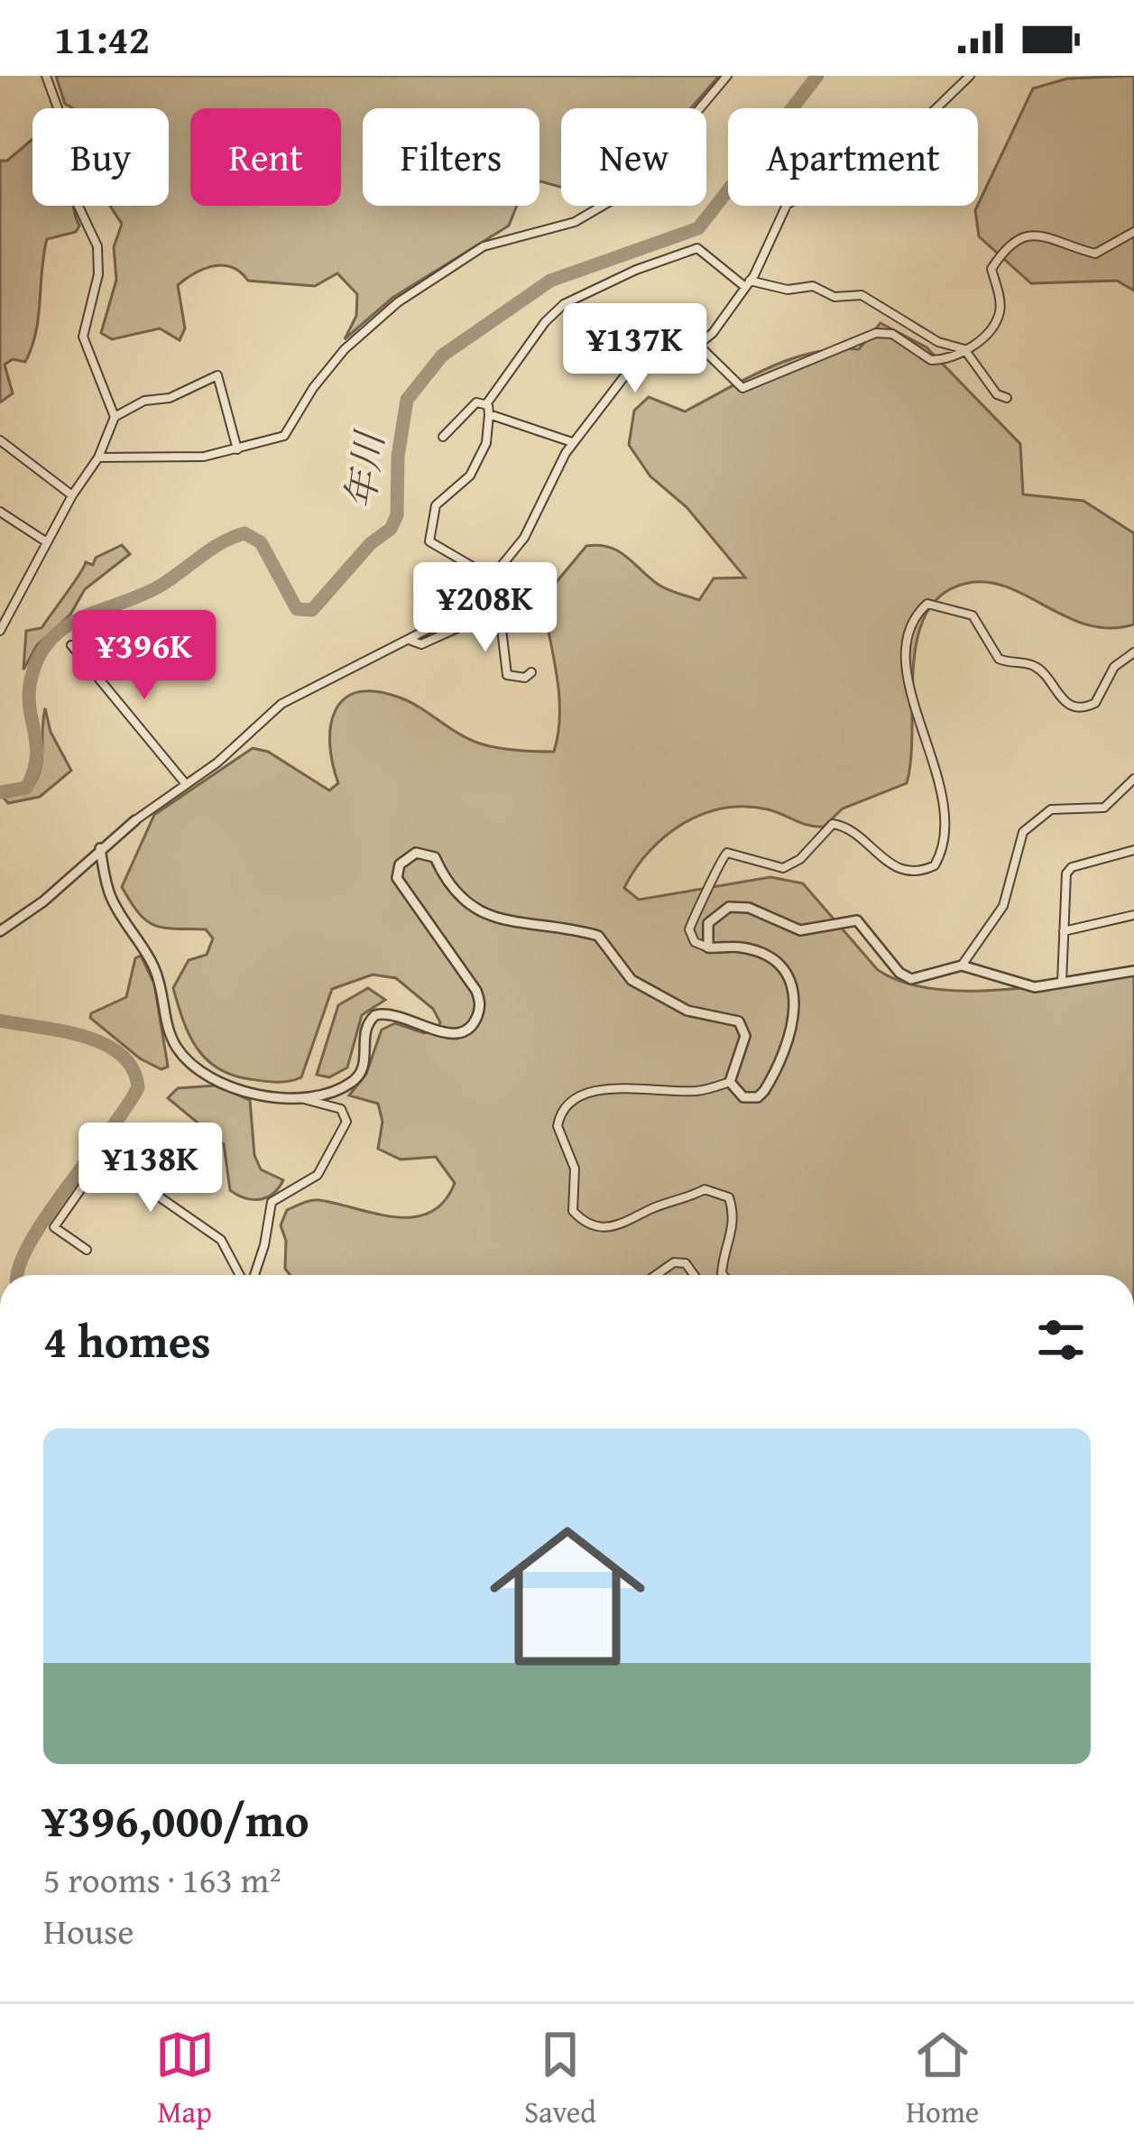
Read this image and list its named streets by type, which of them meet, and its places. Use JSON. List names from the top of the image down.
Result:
{
  "water": ["年川"],
  "page": {
    "status": "11:42",
    "chip": [
      "Buy",
      "Rent",
      "Filters",
      "New",
      "Apartment"
    ],
    "price": [
      "¥137K",
      "¥208K",
      "¥396K",
      "¥138K"
    ],
    "heading": "4 homes",
    "list": [
      {
        "name": "¥396,000/mo",
        "note": "5 rooms · 163 m² · House"
      }
    ],
    "tabs": ["Map", "Saved", "Home"]
  }
}
